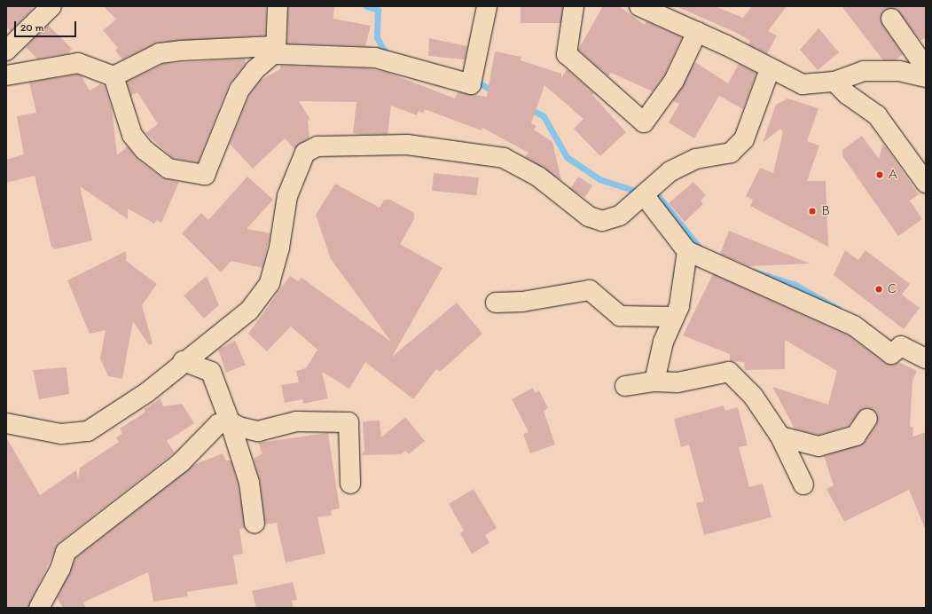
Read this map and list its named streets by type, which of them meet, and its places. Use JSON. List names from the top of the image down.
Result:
{
  "places": ["Ａ", "Ｂ", "Ｃ"],
  "scale_bar": "20 m"
}
